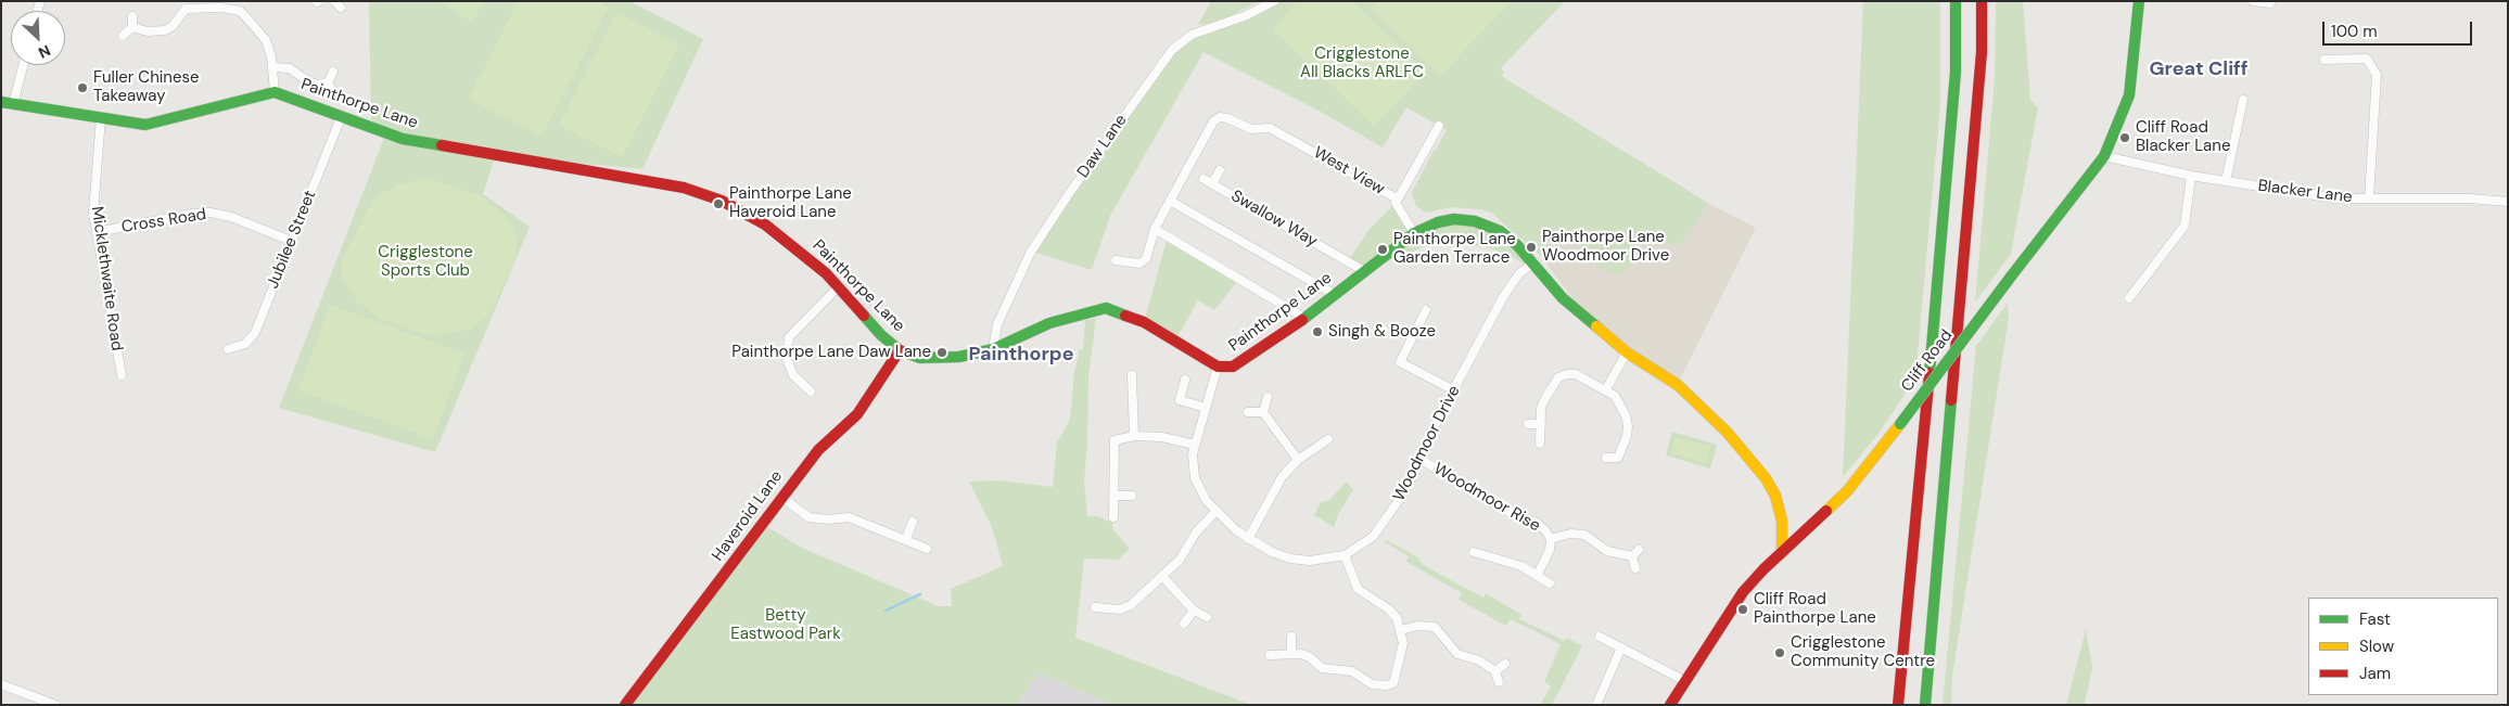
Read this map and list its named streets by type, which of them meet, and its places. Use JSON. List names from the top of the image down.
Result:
{
  "streets": {
    "main road": ["Painthorpe Lane", "Cliff Road", "Haveroid Lane"],
    "street": [
      "Daw Lane",
      "West View",
      "Blacker Lane",
      "Swallow Way",
      "Cross Road",
      "Jubilee Street",
      "Micklethwaite Road",
      "Woodmoor Drive",
      "Woodmoor Rise"
    ]
  },
  "crossings": [
    ["Painthorpe Lane", "Daw Lane"],
    ["Painthorpe Lane", "Swallow Way"],
    ["Painthorpe Lane", "Jubilee Street"],
    ["Painthorpe Lane", "Micklethwaite Road"],
    ["Painthorpe Lane", "Cliff Road"],
    ["Painthorpe Lane", "Woodmoor Drive"],
    ["Painthorpe Lane", "Haveroid Lane"],
    ["Blacker Lane", "Cliff Road"],
    ["Cross Road", "Jubilee Street"],
    ["Cross Road", "Micklethwaite Road"],
    ["Woodmoor Drive", "Woodmoor Rise"]
  ],
  "districts": ["Great Cliff", "Painthorpe"],
  "parks": ["Crigglestone All Blacks ARLFC", "Crigglestone Sports Club", "Betty Eastwood Park"],
  "places": [
    "Fuller Chinese Takeaway",
    "Cliff Road Blacker Lane",
    "Painthorpe Lane Haveroid Lane",
    "Painthorpe Lane Woodmoor Drive",
    "Painthorpe Lane Garden Terrace",
    "Singh & Booze",
    "Painthorpe Lane Daw Lane",
    "Cliff Road Painthorpe Lane",
    "Crigglestone Community Centre"
  ],
  "legend": ["Fast", "Slow", "Jam"],
  "scale_bar": "100 m",
  "north": "bottom right"
}
